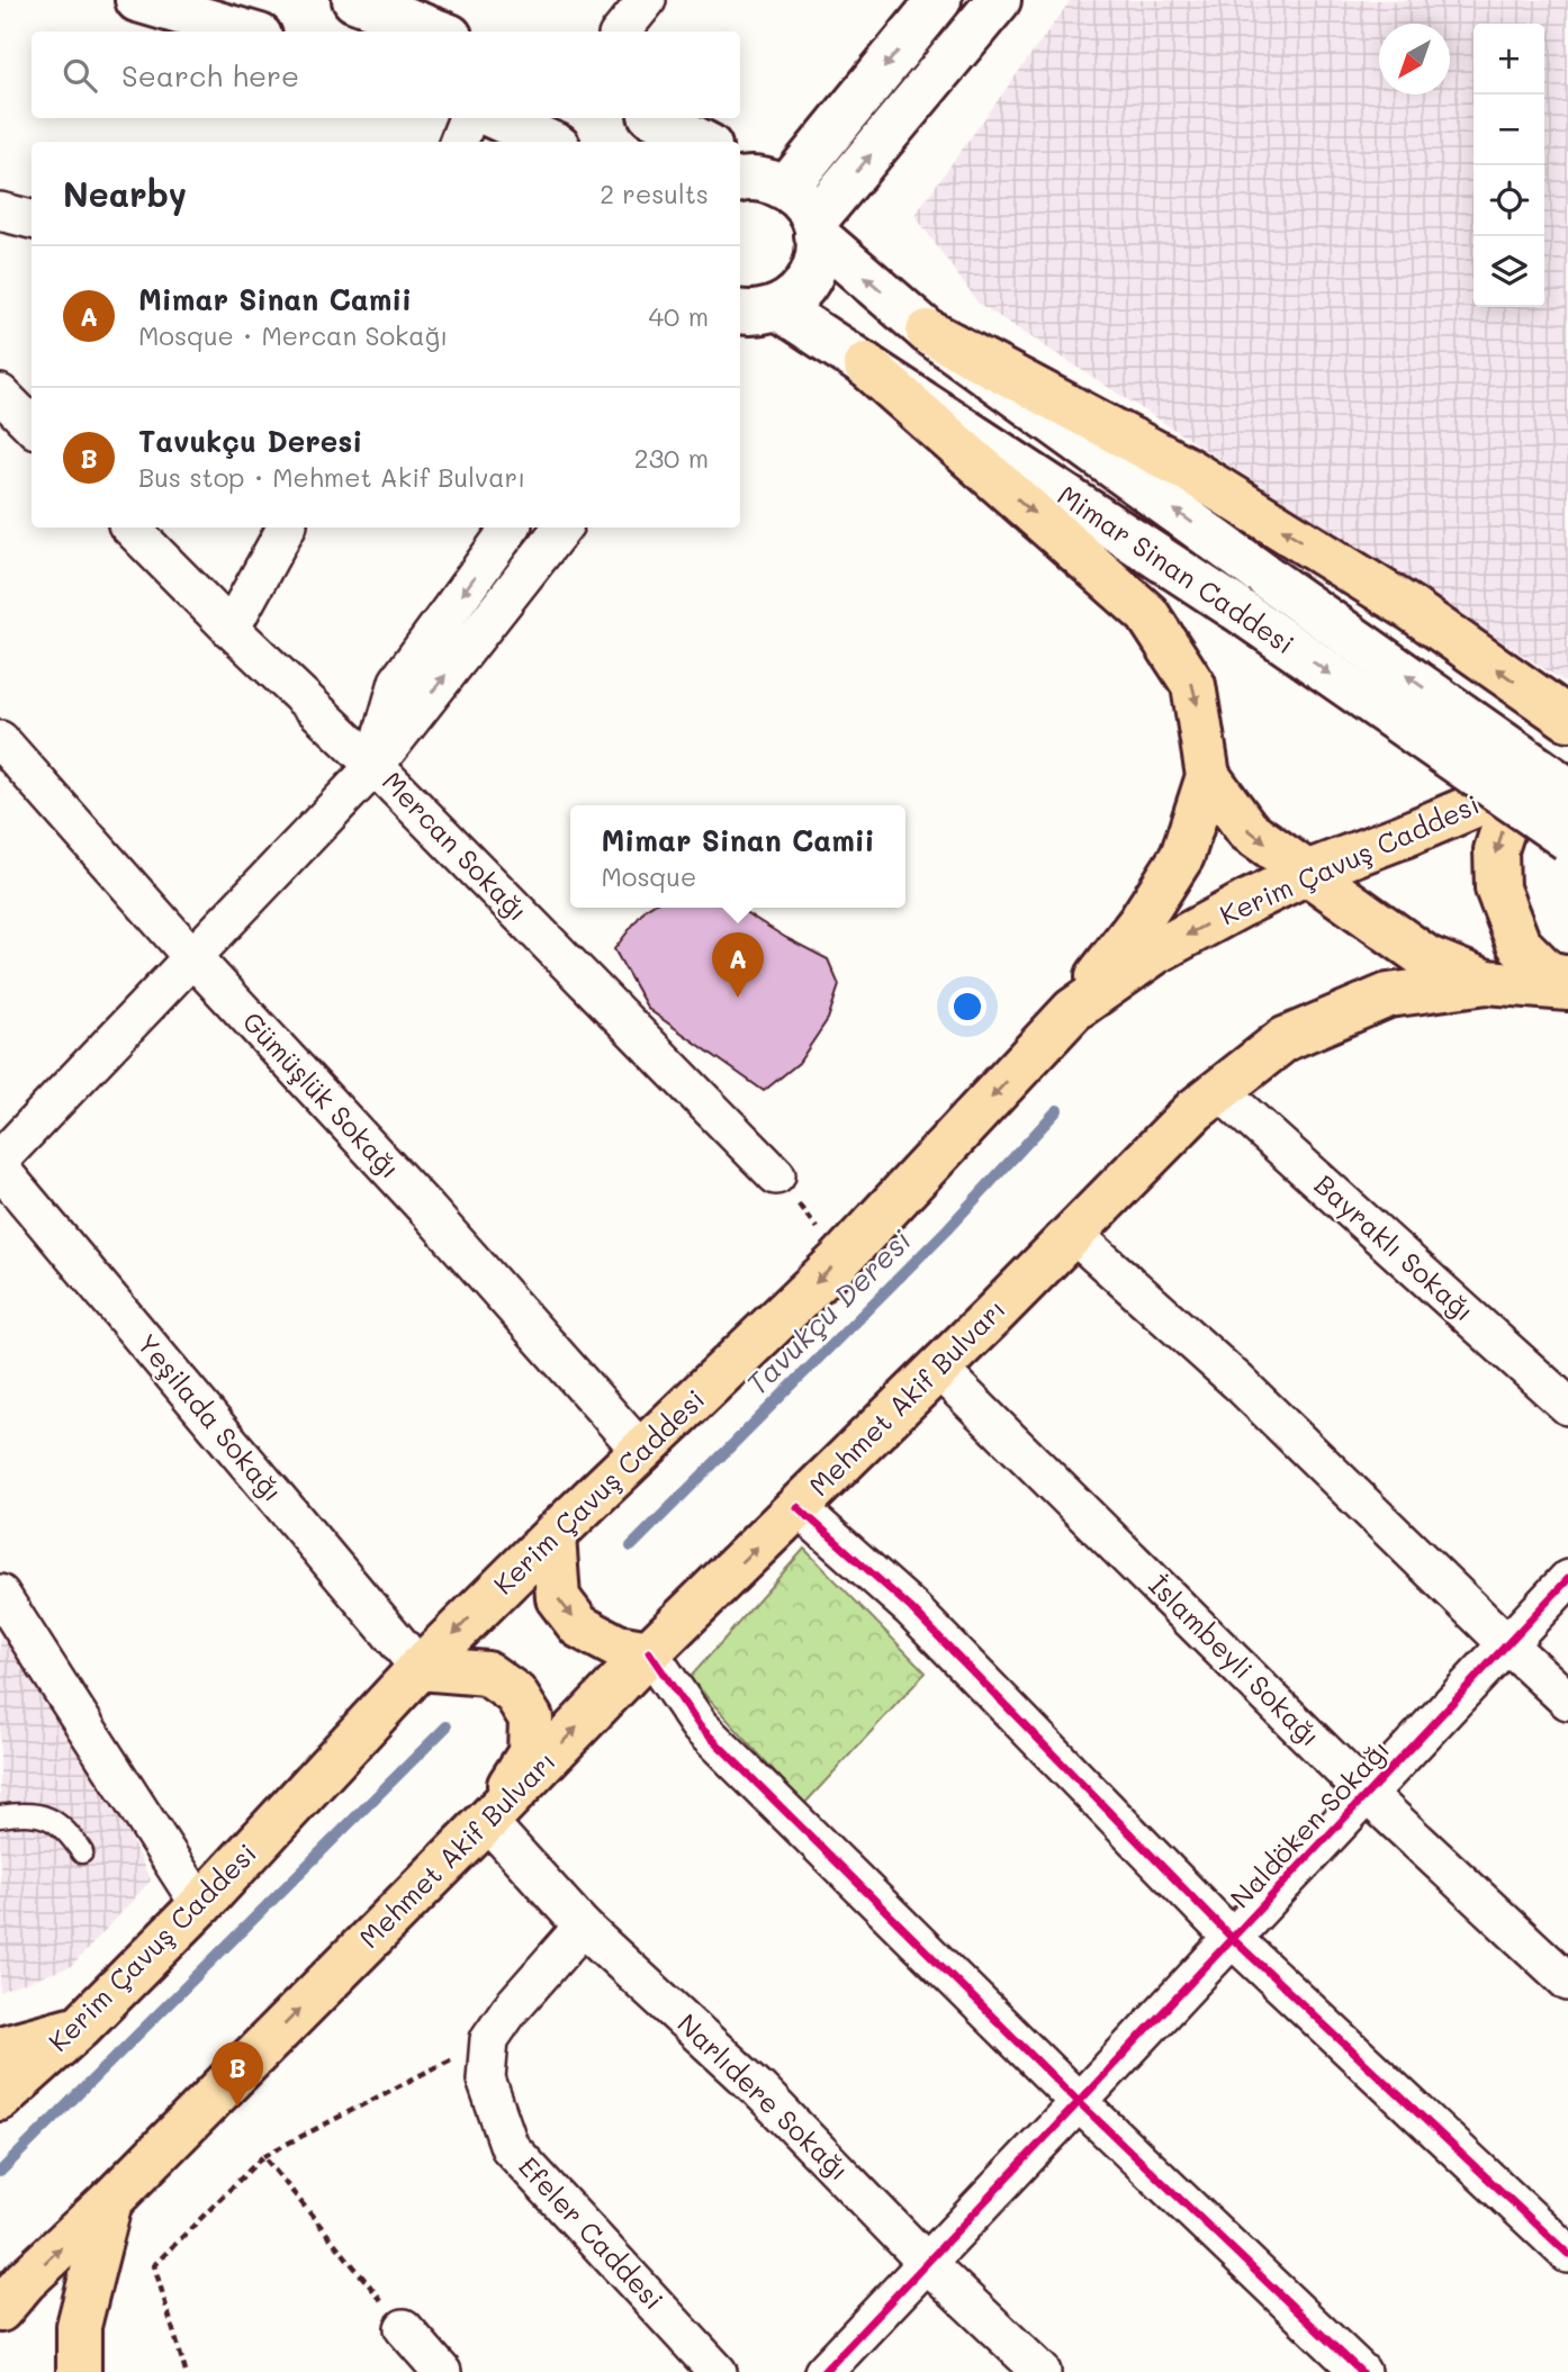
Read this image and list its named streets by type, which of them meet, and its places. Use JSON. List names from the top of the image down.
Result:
{
  "streets": {
    "main road": ["Mimar Sinan Caddesi", "Kerim Çavuş Caddesi", "Mehmet Akif Bulvarı"],
    "street": [
      "Mercan Sokağı",
      "Gümüşlük Sokağı",
      "Bayraklı Sokağı",
      "Yeşilada Sokağı",
      "İslambeyli Sokağı",
      "Naldöken Sokağı",
      "Narlıdere Sokağı",
      "Efeler Caddesi"
    ]
  },
  "crossings": [
    ["Mimar Sinan Caddesi", "Kerim Çavuş Caddesi"],
    ["Kerim Çavuş Caddesi", "Gümüşlük Sokağı"],
    ["Kerim Çavuş Caddesi", "Yeşilada Sokağı"],
    ["Bayraklı Sokağı", "Mehmet Akif Bulvarı"],
    ["Mehmet Akif Bulvarı", "İslambeyli Sokağı"],
    ["Mehmet Akif Bulvarı", "Narlıdere Sokağı"],
    ["İslambeyli Sokağı", "Naldöken Sokağı"],
    ["Naldöken Sokağı", "Narlıdere Sokağı"]
  ],
  "one_way": ["Kerim Çavuş Caddesi", "Mehmet Akif Bulvarı"],
  "water": ["Tavukçu Deresi"],
  "north": "bottom left",
  "page": {
    "map_buttons": ["+", "−"],
    "search": "Search here",
    "heading": ["Nearby", "2 results"],
    "list": [
      {
        "mark": "A",
        "name": "Mimar Sinan Camii",
        "note": "Mosque · Mercan Sokağı",
        "value": "40 m"
      },
      {
        "mark": "B",
        "name": "Tavukçu Deresi",
        "note": "Bus stop · Mehmet Akif Bulvarı",
        "value": "230 m"
      }
    ],
    "popup": ["Mimar Sinan Camii", "Mosque"],
    "pins": ["A", "B"]
  }
}
